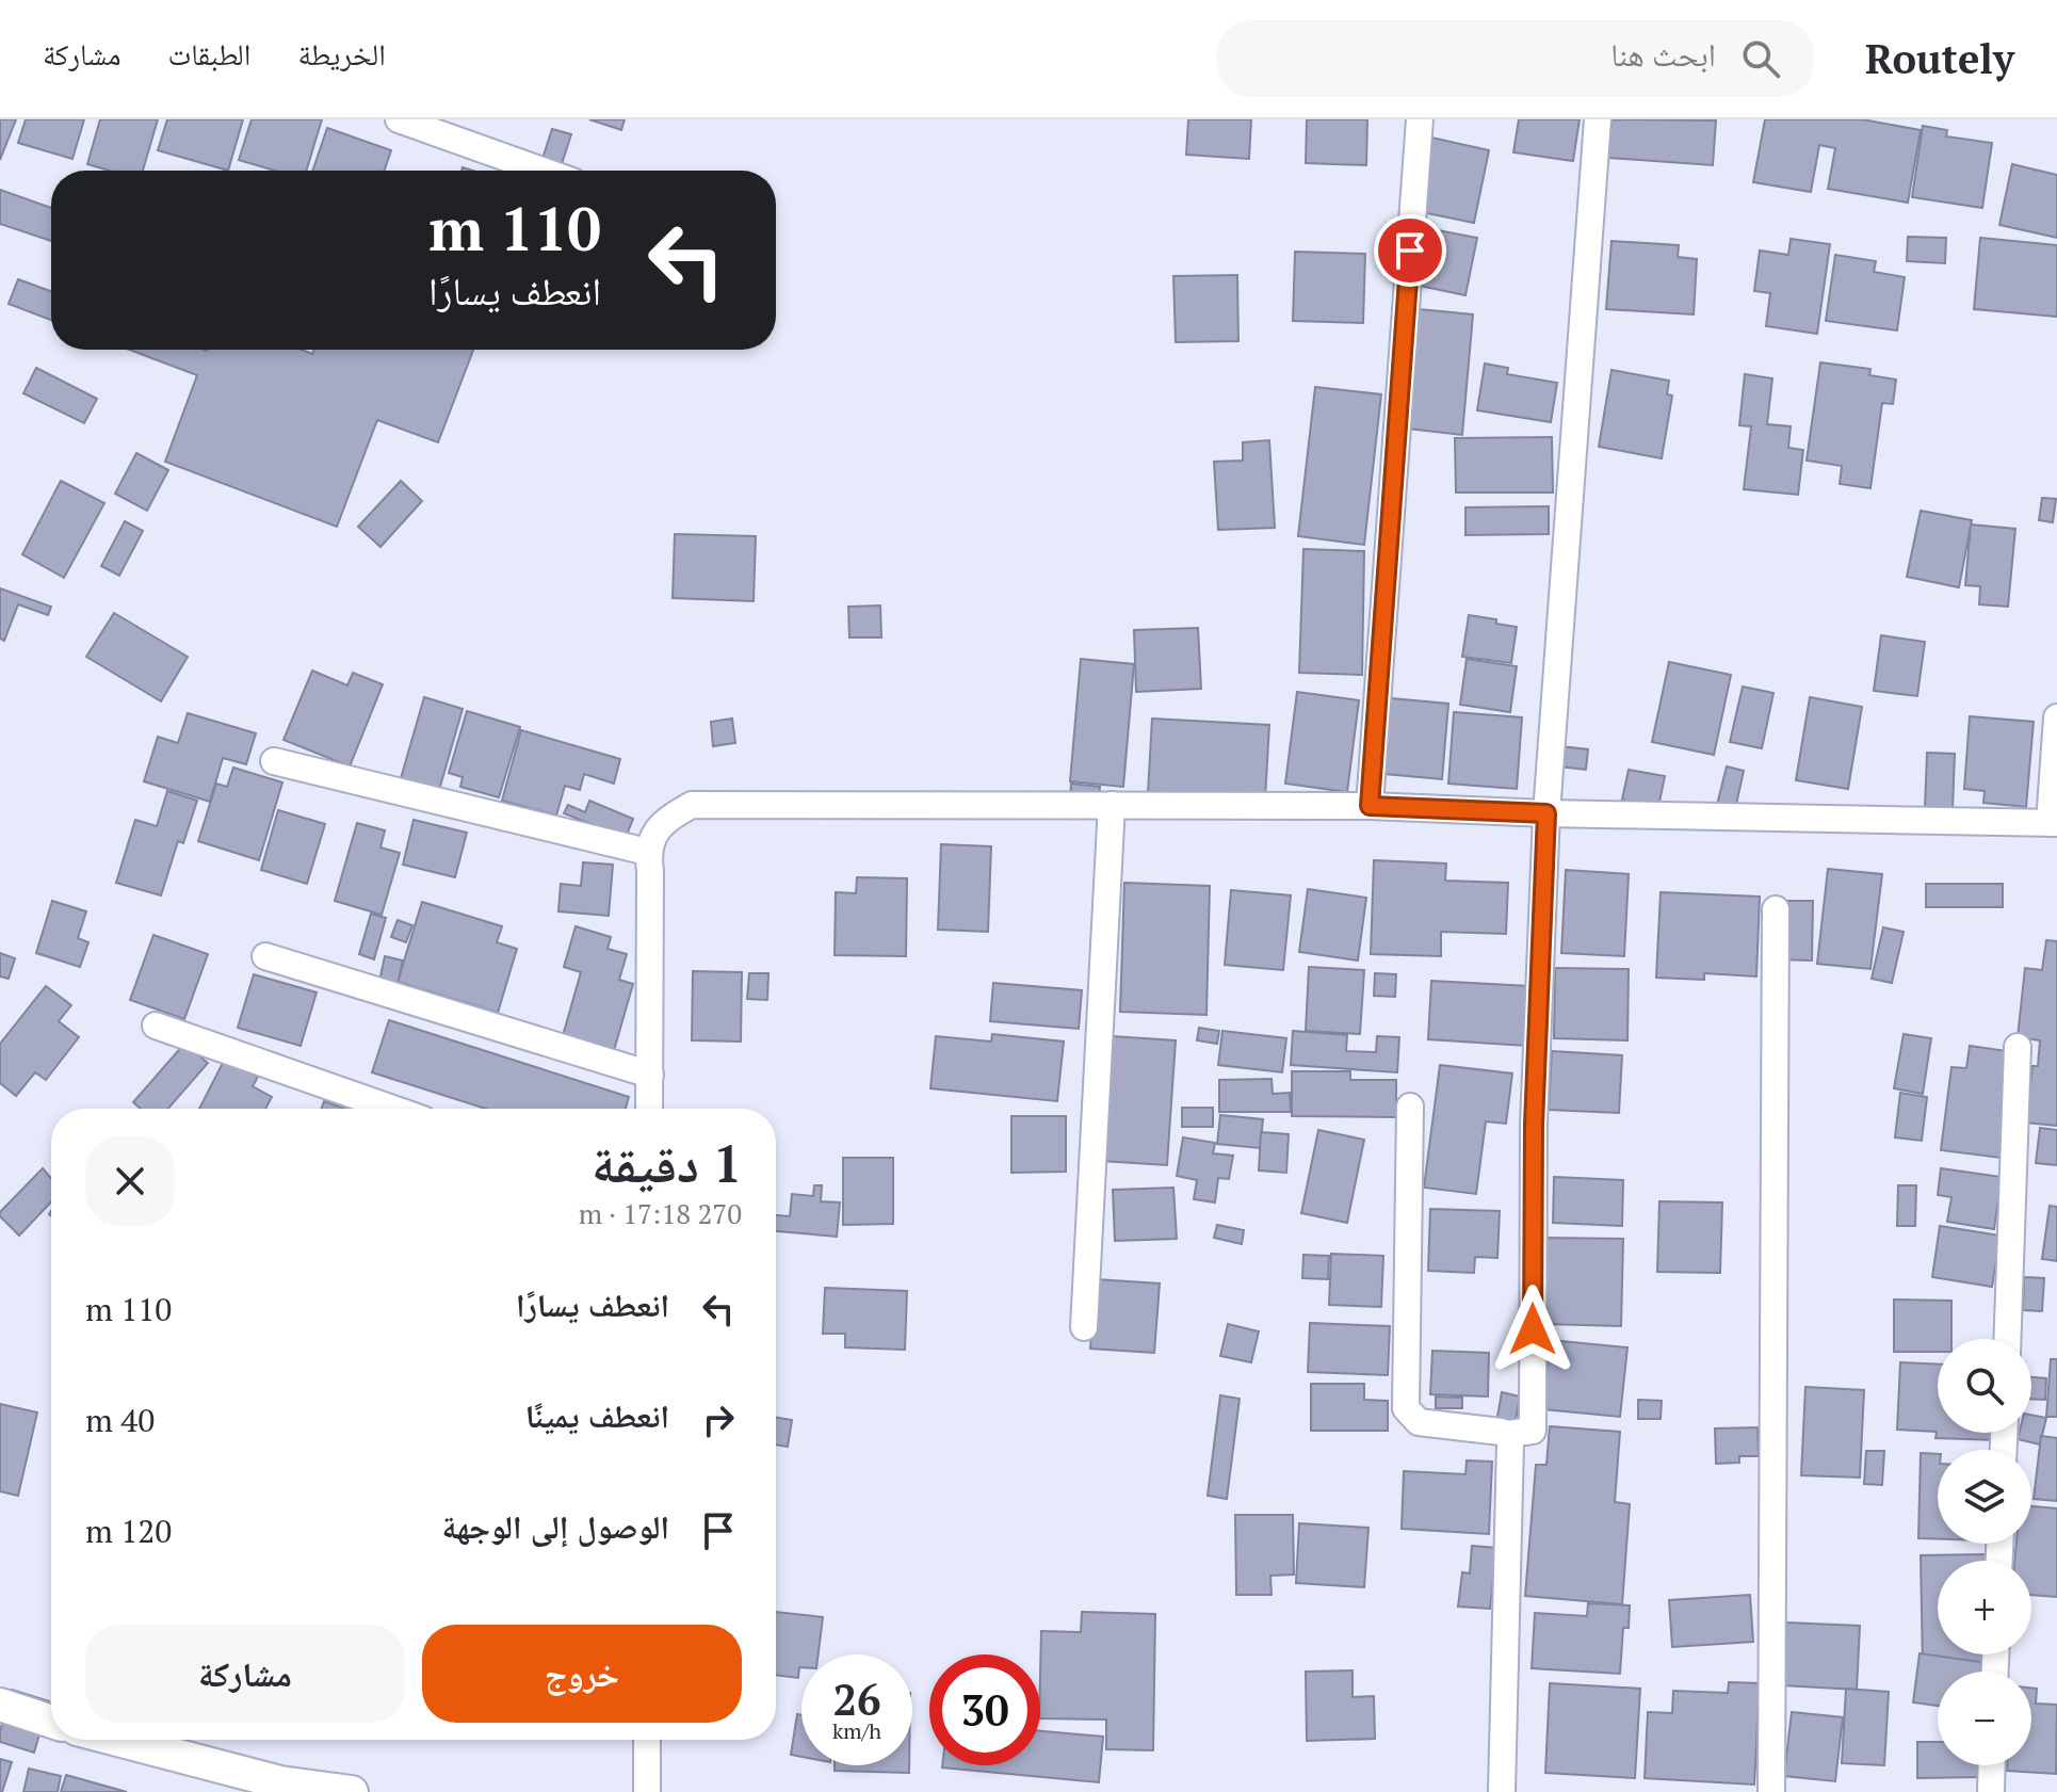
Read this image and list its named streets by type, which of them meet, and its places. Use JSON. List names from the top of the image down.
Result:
{
  "page": {
    "header": "Routely",
    "search": "ابحث هنا",
    "nav": ["الخريطة", "الطبقات", "مشاركة"],
    "turn": ["110 m", "انعطف يسارًا"],
    "heading": ["1 دقيقة", "270 m · 17:18"],
    "list": [
      {
        "name": "انعطف يسارًا",
        "value": "110 m"
      },
      {
        "name": "انعطف يمينًا",
        "value": "40 m"
      },
      {
        "name": "الوصول إلى الوجهة",
        "value": "120 m"
      }
    ],
    "map_buttons": ["+", "−"],
    "buttons": ["خروج", "مشاركة"],
    "speed": "26 km/h",
    "limit": "30"
  }
}
